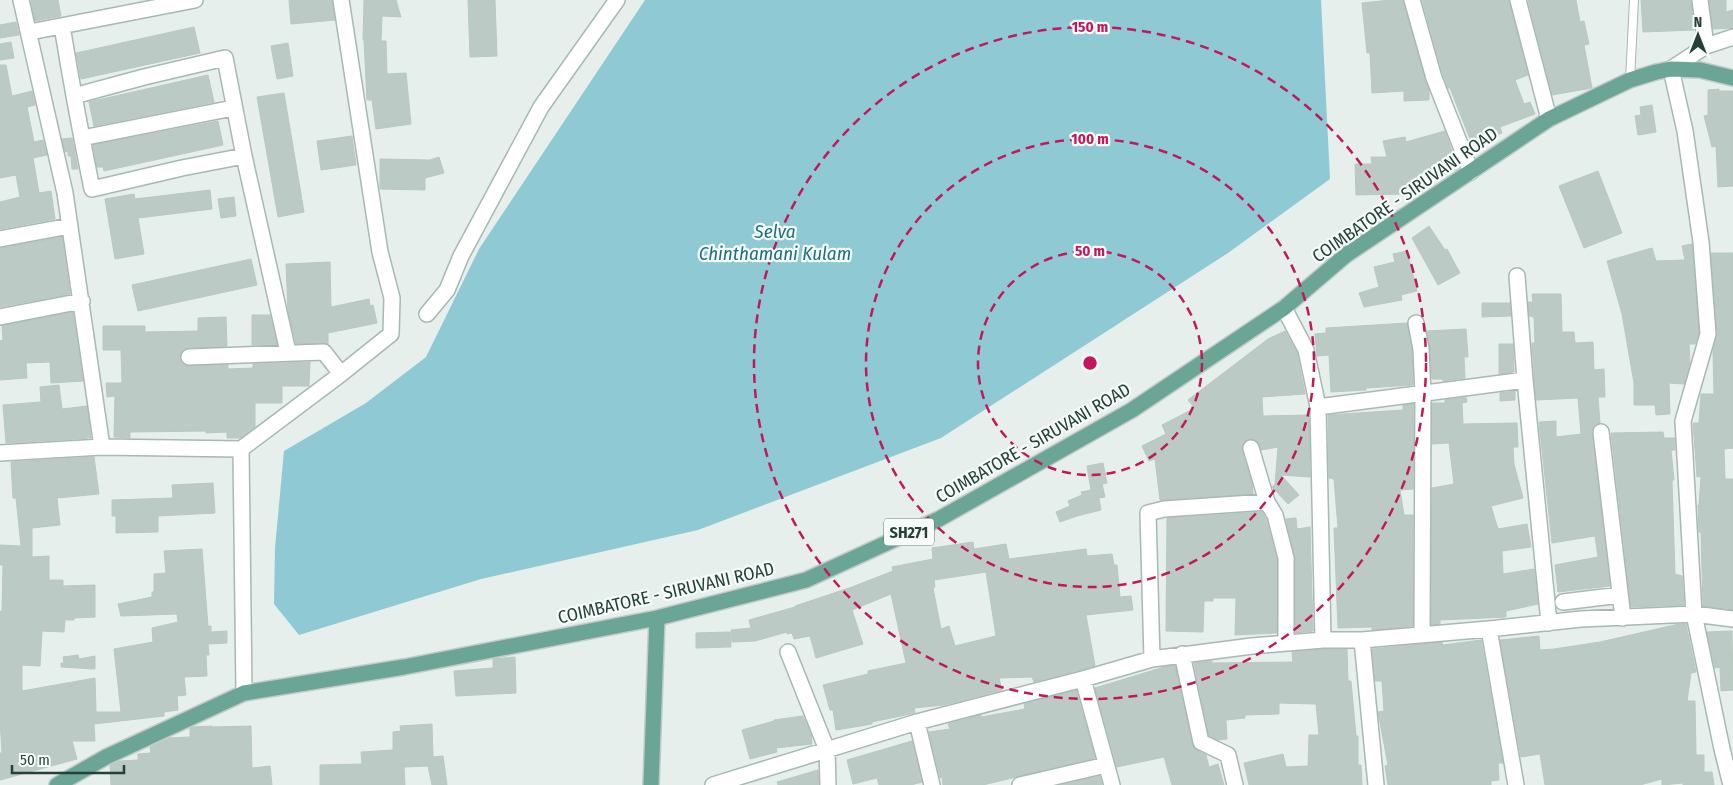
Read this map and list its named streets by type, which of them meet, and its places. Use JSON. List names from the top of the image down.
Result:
{
  "streets": {
    "main road": ["COIMBATORE - SIRUVANI ROAD", "SH271"]
  },
  "water": ["Selva Chinthamani Kulam"],
  "scale_bar": "50 m",
  "north": "top",
  "rings": ["150 m", "100 m", "50 m"]
}
